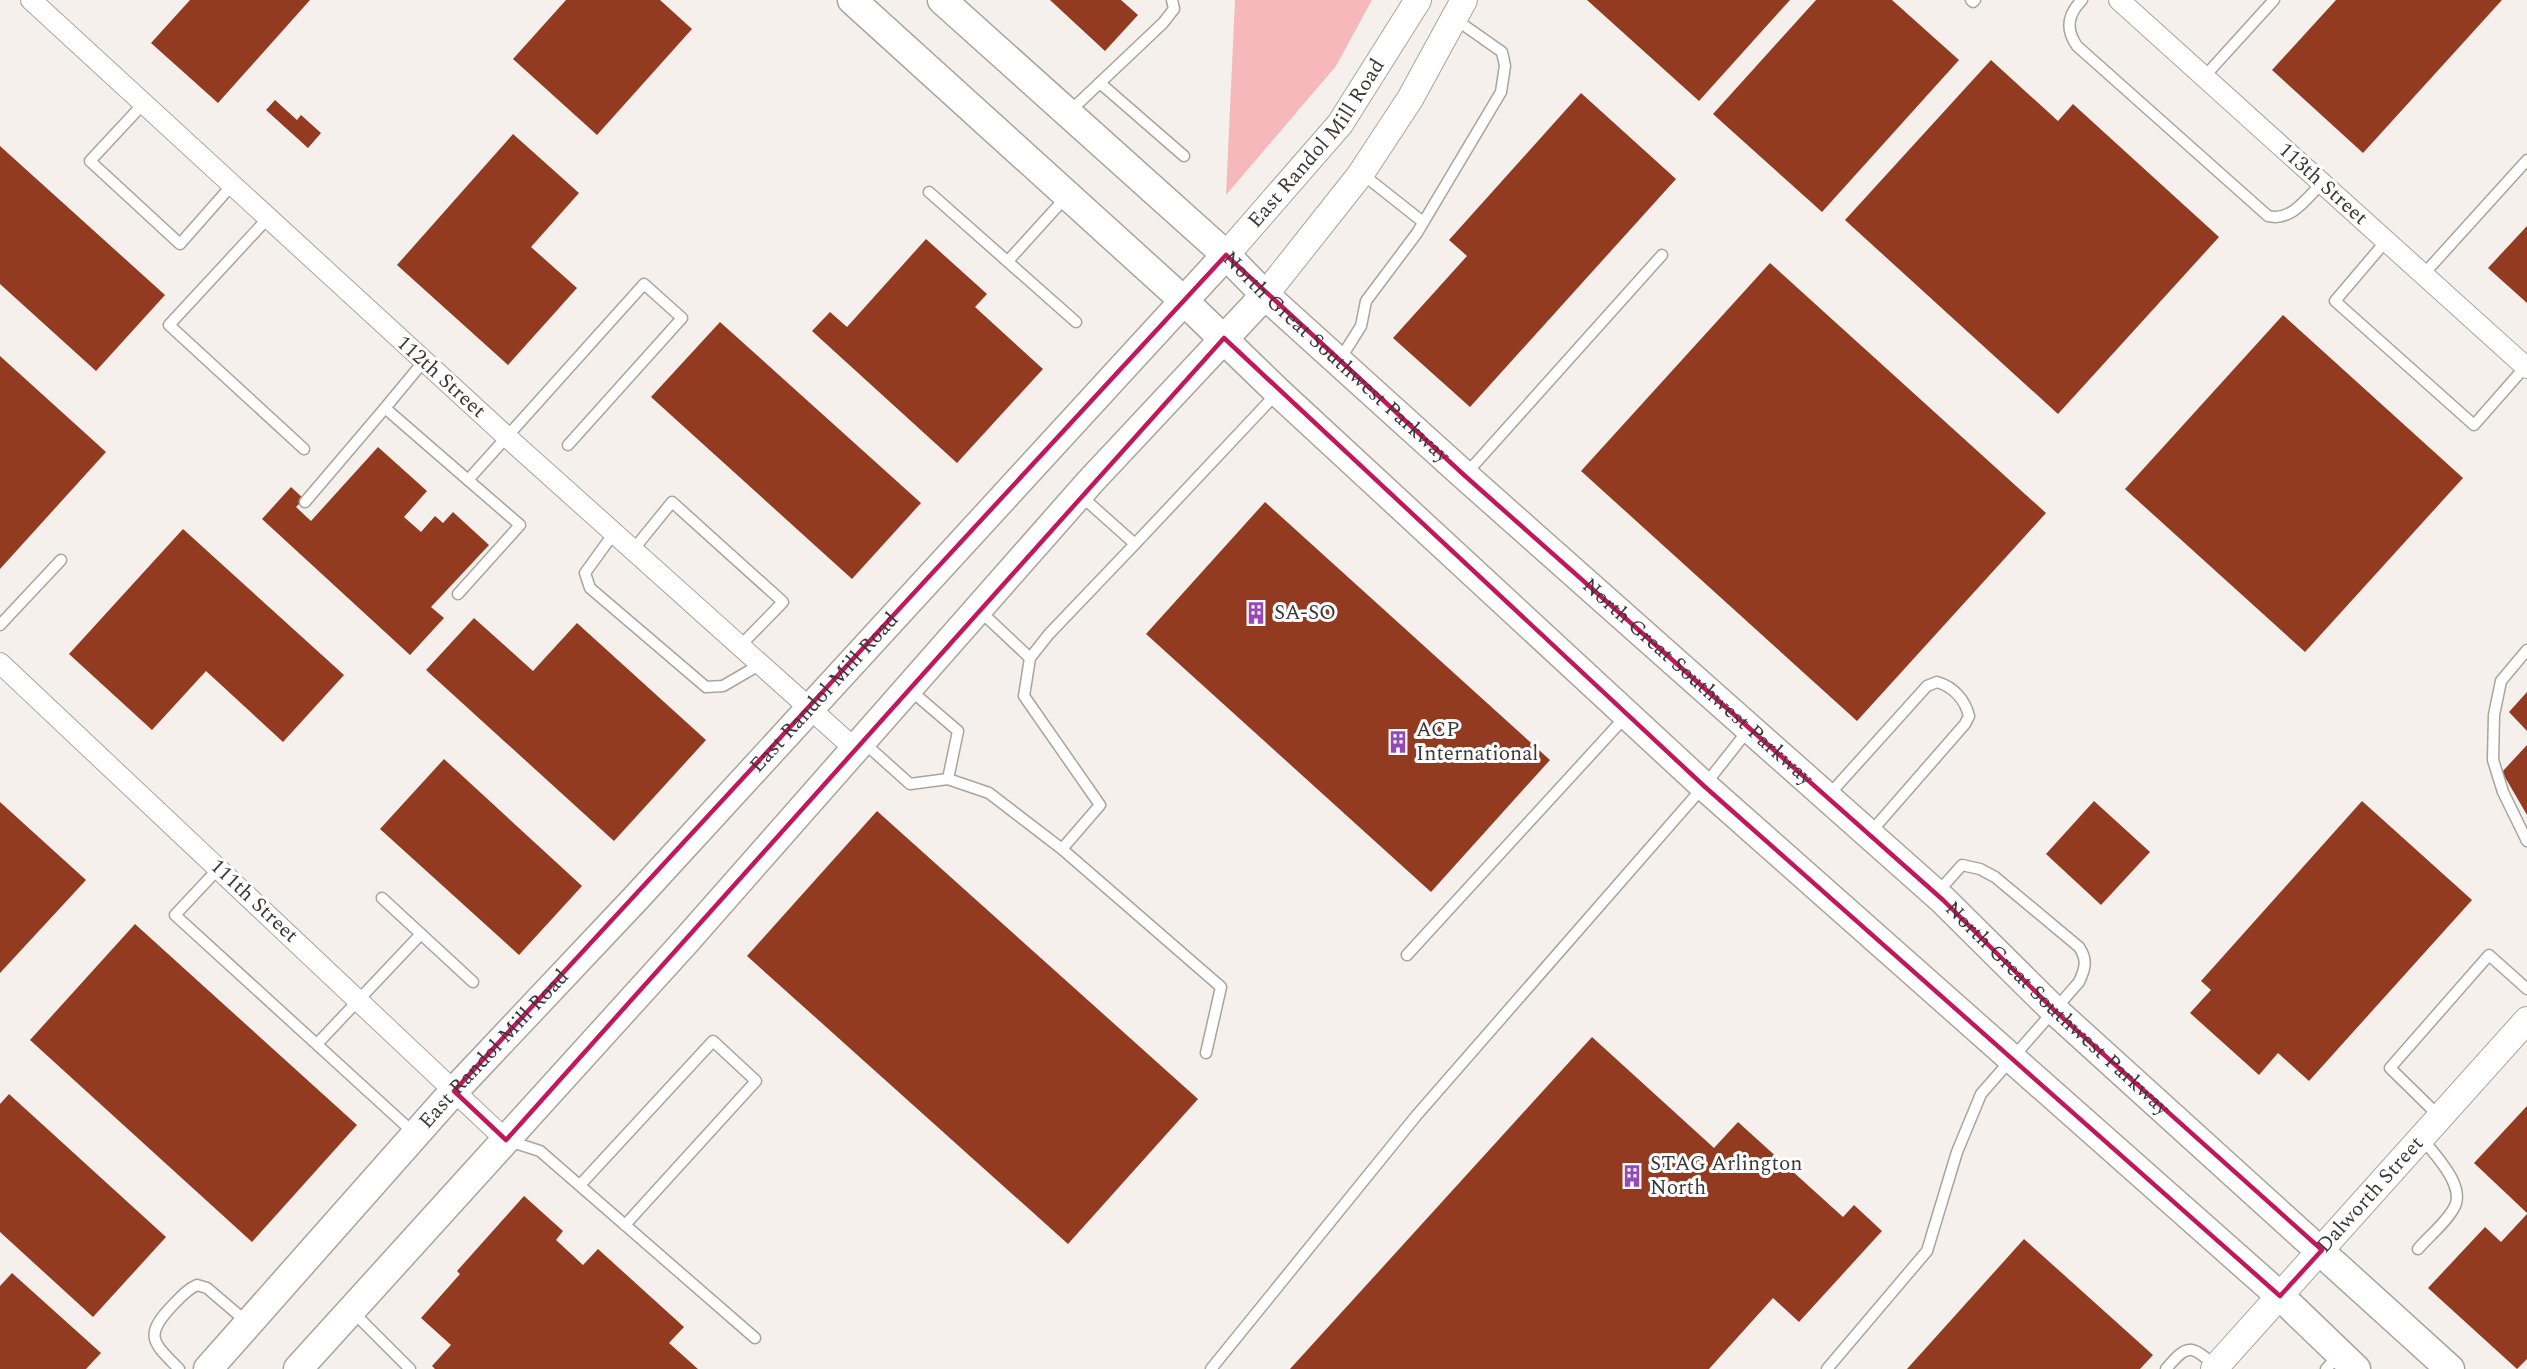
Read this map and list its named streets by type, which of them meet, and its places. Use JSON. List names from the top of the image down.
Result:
{
  "streets": {
    "main road": ["East Randol Mill Road", "North Great Southwest Parkway"],
    "street": [
      "113th Street",
      "112th Street",
      "111th Street",
      "Dalworth Street"
    ]
  },
  "crossings": [
    ["East Randol Mill Road", "North Great Southwest Parkway"],
    ["East Randol Mill Road", "112th Street"],
    ["East Randol Mill Road", "111th Street"],
    ["North Great Southwest Parkway", "Dalworth Street"]
  ],
  "places": {
    "building": ["SA-SO", "ACP International", "STAG Arlington North"]
  }
}
